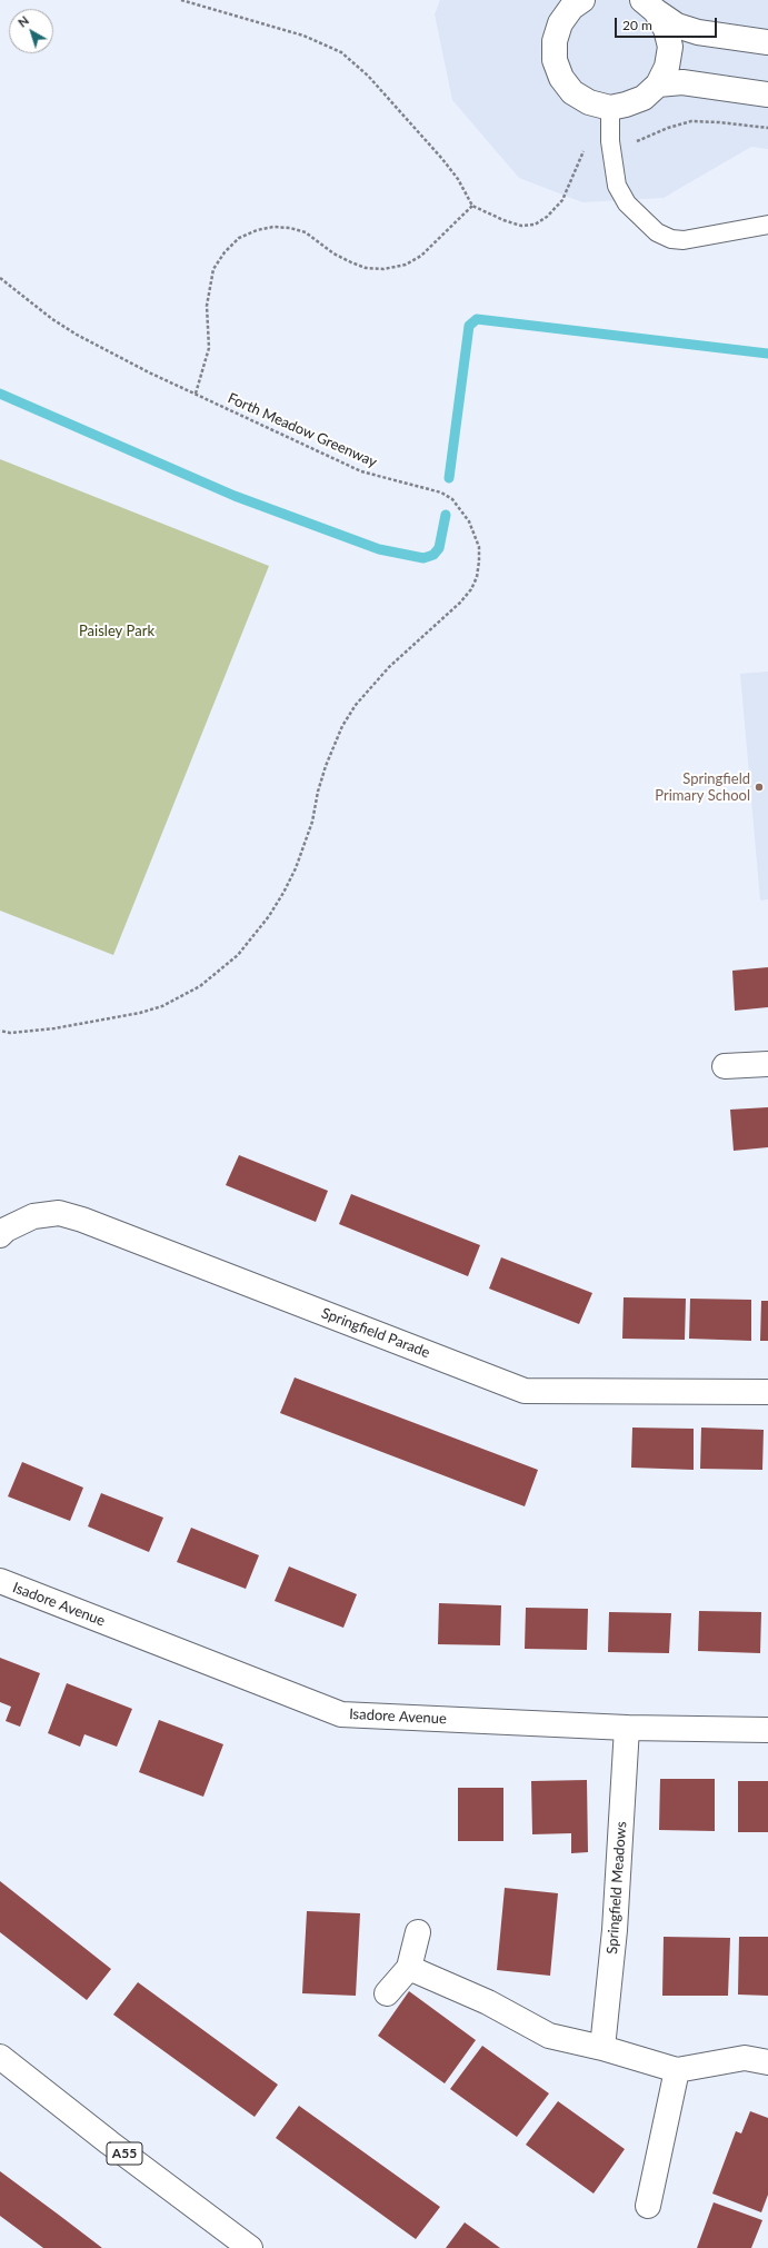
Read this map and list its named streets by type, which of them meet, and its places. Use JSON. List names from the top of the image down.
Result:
{
  "streets": {
    "main road": [
      "Springfield Parade",
      "Isadore Avenue",
      "Springfield Meadows",
      "A55"
    ],
    "path": ["Forth Meadow Greenway"]
  },
  "crossings": [
    ["Isadore Avenue", "Springfield Meadows"]
  ],
  "parks": ["Paisley Park"],
  "places": ["Springfield Primary School"],
  "scale_bar": "20 m",
  "north": "top left"
}
